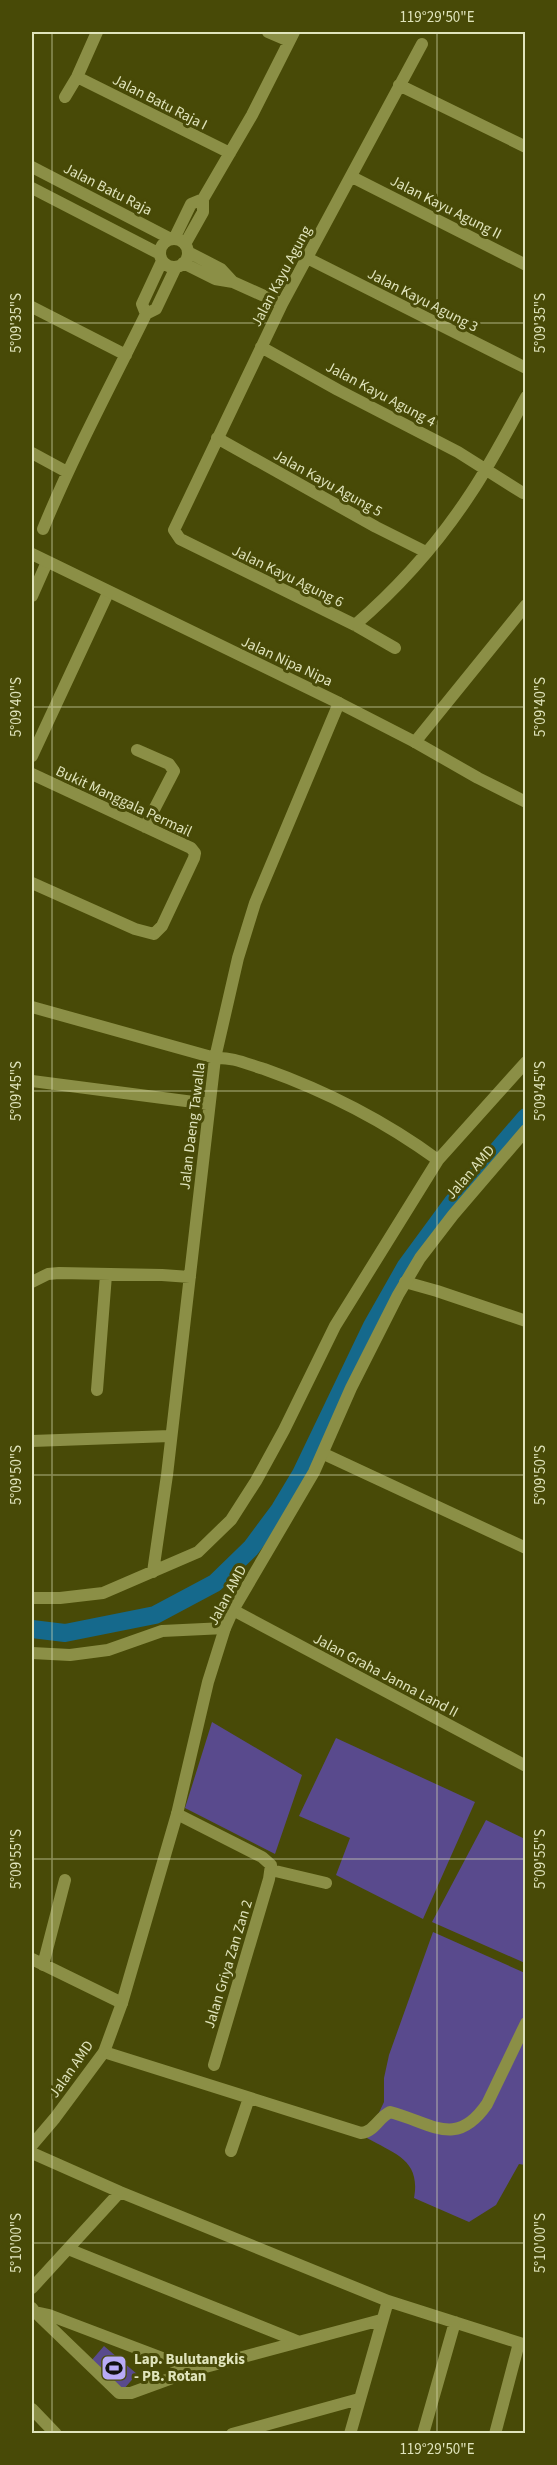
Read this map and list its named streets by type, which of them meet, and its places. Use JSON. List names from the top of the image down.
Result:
{
  "streets": {
    "street": [
      "Jalan Batu Raja I",
      "Jalan Batu Raja",
      "Jalan Kayu Agung II",
      "Jalan Kayu Agung",
      "Jalan Kayu Agung 3",
      "Jalan Kayu Agung 4",
      "Jalan Kayu Agung 5",
      "Jalan Kayu Agung 6",
      "Jalan Nipa Nipa",
      "Bukit Manggala Permail",
      "Jalan Daeng Tawalla",
      "Jalan AMD",
      "Jalan Graha Janna Land II",
      "Jalan Griya Zan Zan 2"
    ]
  },
  "crossings": [
    ["Jalan Kayu Agung II", "Jalan Kayu Agung"],
    ["Jalan Kayu Agung", "Jalan Kayu Agung 3"],
    ["Jalan Kayu Agung", "Jalan Kayu Agung 4"],
    ["Jalan Kayu Agung", "Jalan Kayu Agung 5"],
    ["Jalan Kayu Agung", "Jalan Kayu Agung 6"],
    ["Jalan Nipa Nipa", "Jalan Daeng Tawalla"],
    ["Jalan AMD", "Jalan Graha Janna Land II"]
  ],
  "places": {
    "sports": ["Lap. Bulutangkis - PB. Rotan"]
  },
  "coordinates": [
    "119°29'50\"E",
    "5°09'35\"S",
    "5°09'40\"S",
    "5°09'45\"S",
    "5°09'50\"S",
    "5°09'55\"S",
    "5°10'00\"S"
  ]
}
